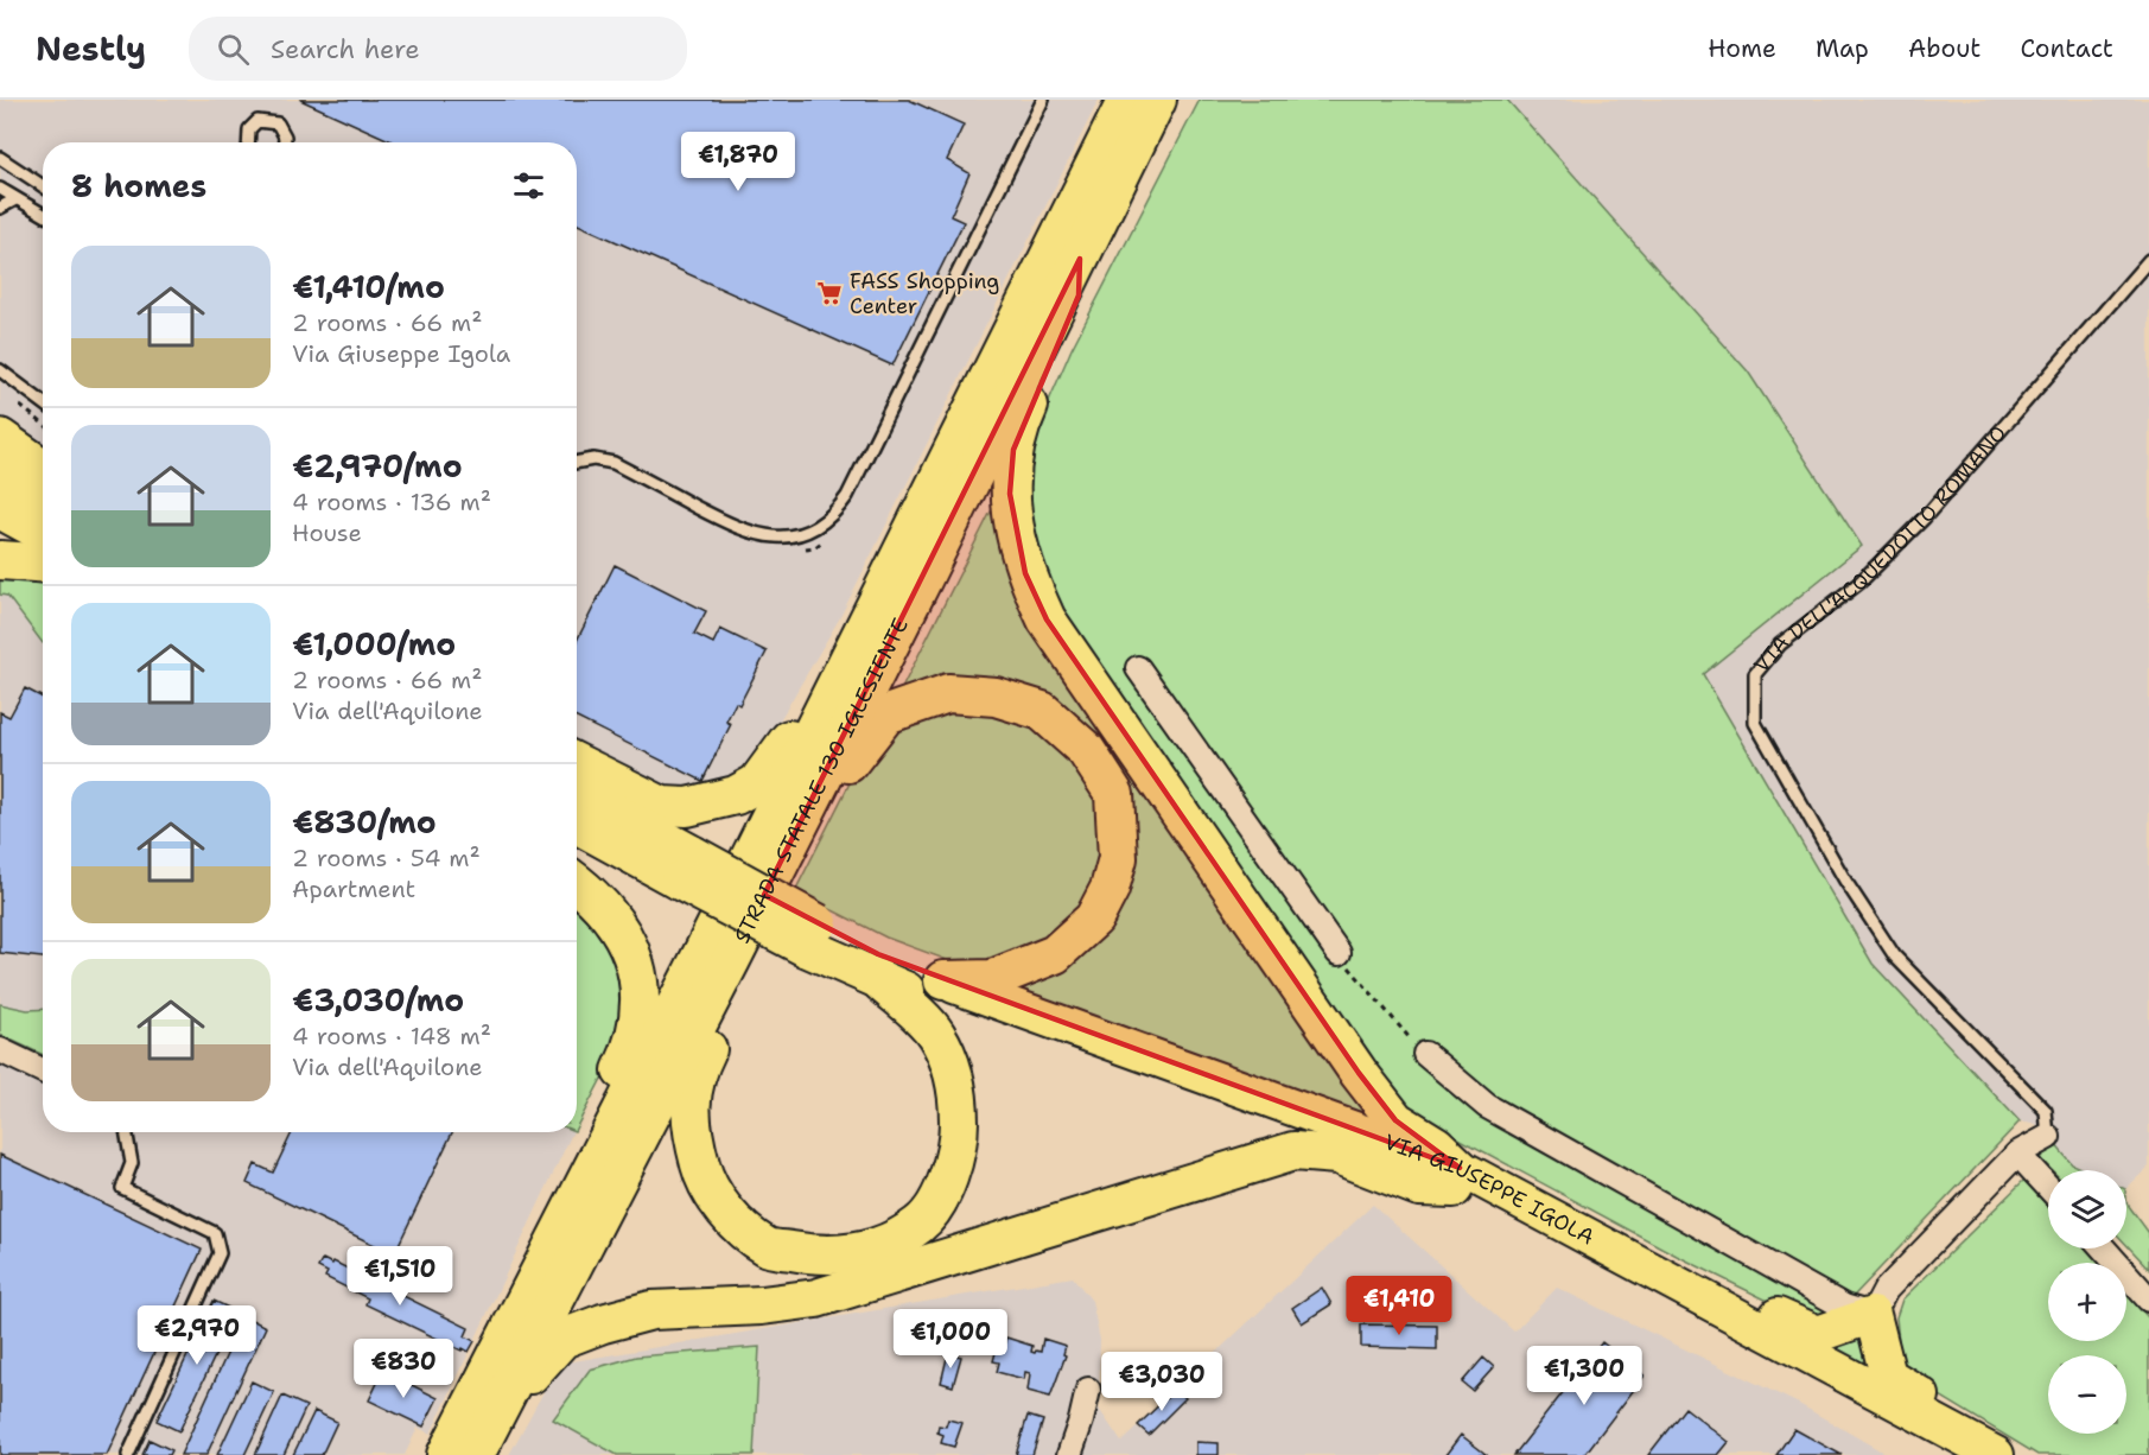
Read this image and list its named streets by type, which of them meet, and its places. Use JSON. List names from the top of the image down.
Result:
{
  "streets": {
    "highway": ["STRADA STATALE 130 IGLESIENTE"],
    "main road": ["VIA GIUSEPPE IGOLA"],
    "street": ["VIA DELL'ACQUEDOTTO ROMANO"]
  },
  "places": {
    "supermarket": ["FASS Shopping Center"]
  },
  "page": {
    "header": "Nestly",
    "search": "Search here",
    "nav": [
      "Home",
      "Map",
      "About",
      "Contact"
    ],
    "price": [
      "€1,870",
      "€1,510",
      "€1,410",
      "€2,970",
      "€1,000",
      "€830",
      "€1,300",
      "€3,030"
    ],
    "heading": "8 homes",
    "list": [
      {
        "name": "€1,410/mo",
        "note": "2 rooms · 66 m² · Via Giuseppe Igola"
      },
      {
        "name": "€2,970/mo",
        "note": "4 rooms · 136 m² · House"
      },
      {
        "name": "€1,000/mo",
        "note": "2 rooms · 66 m² · Via dell'Aquilone"
      },
      {
        "name": "€830/mo",
        "note": "2 rooms · 54 m² · Apartment"
      },
      {
        "name": "€3,030/mo",
        "note": "4 rooms · 148 m² · Via dell'Aquilone"
      }
    ],
    "map_buttons": ["+", "−"]
  }
}
